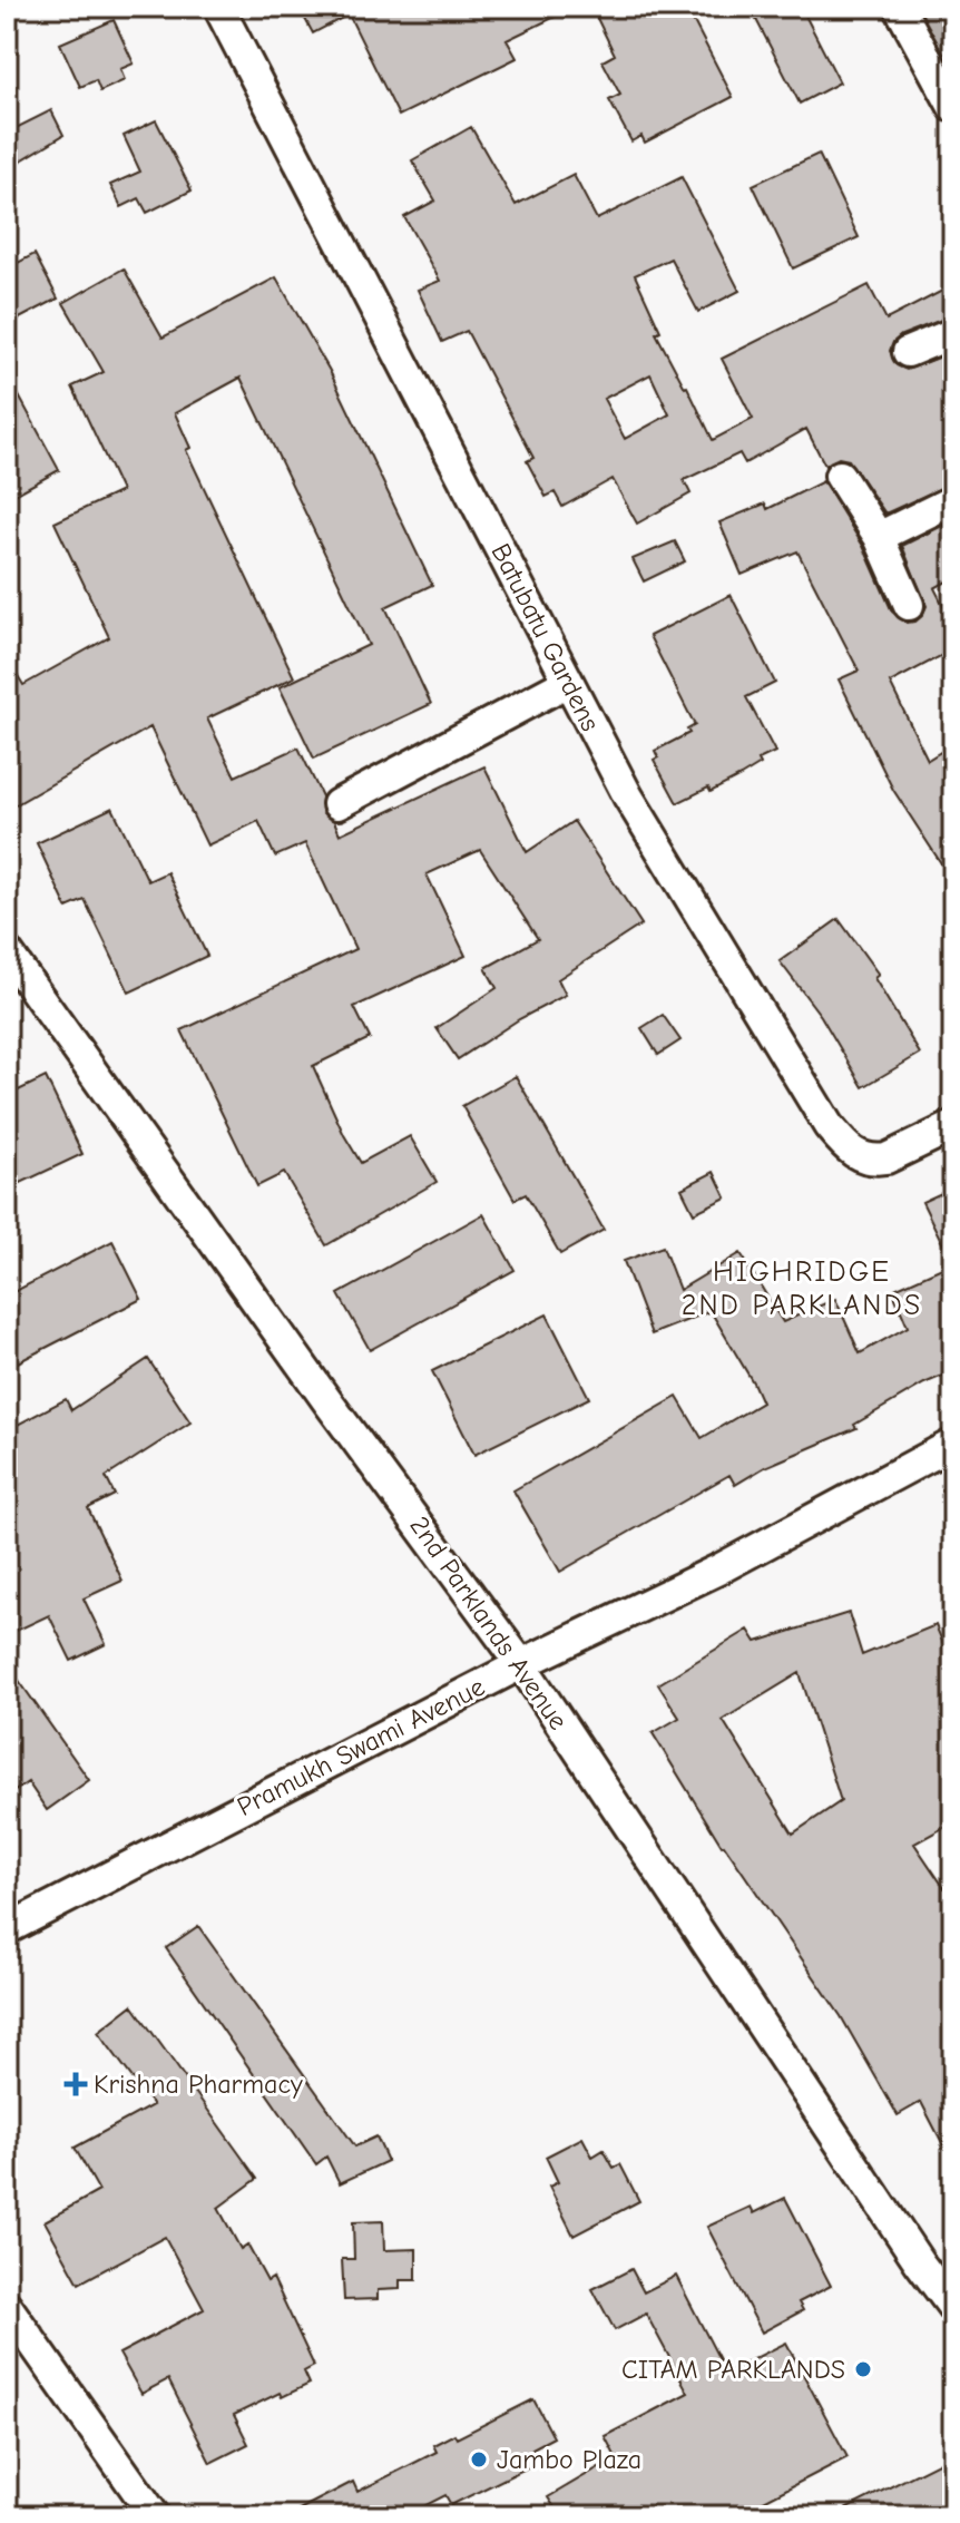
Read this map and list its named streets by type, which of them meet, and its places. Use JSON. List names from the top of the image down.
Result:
{
  "streets": {
    "street": ["Batubatu Gardens", "2nd Parklands Avenue", "Pramukh Swami Avenue"]
  },
  "crossings": [
    ["2nd Parklands Avenue", "Pramukh Swami Avenue"]
  ],
  "districts": ["HIGHRIDGE 2ND PARKLANDS"],
  "places": {
    "health": ["Krishna Pharmacy"],
    "other": ["CITAM PARKLANDS", "Jambo Plaza"]
  }
}
